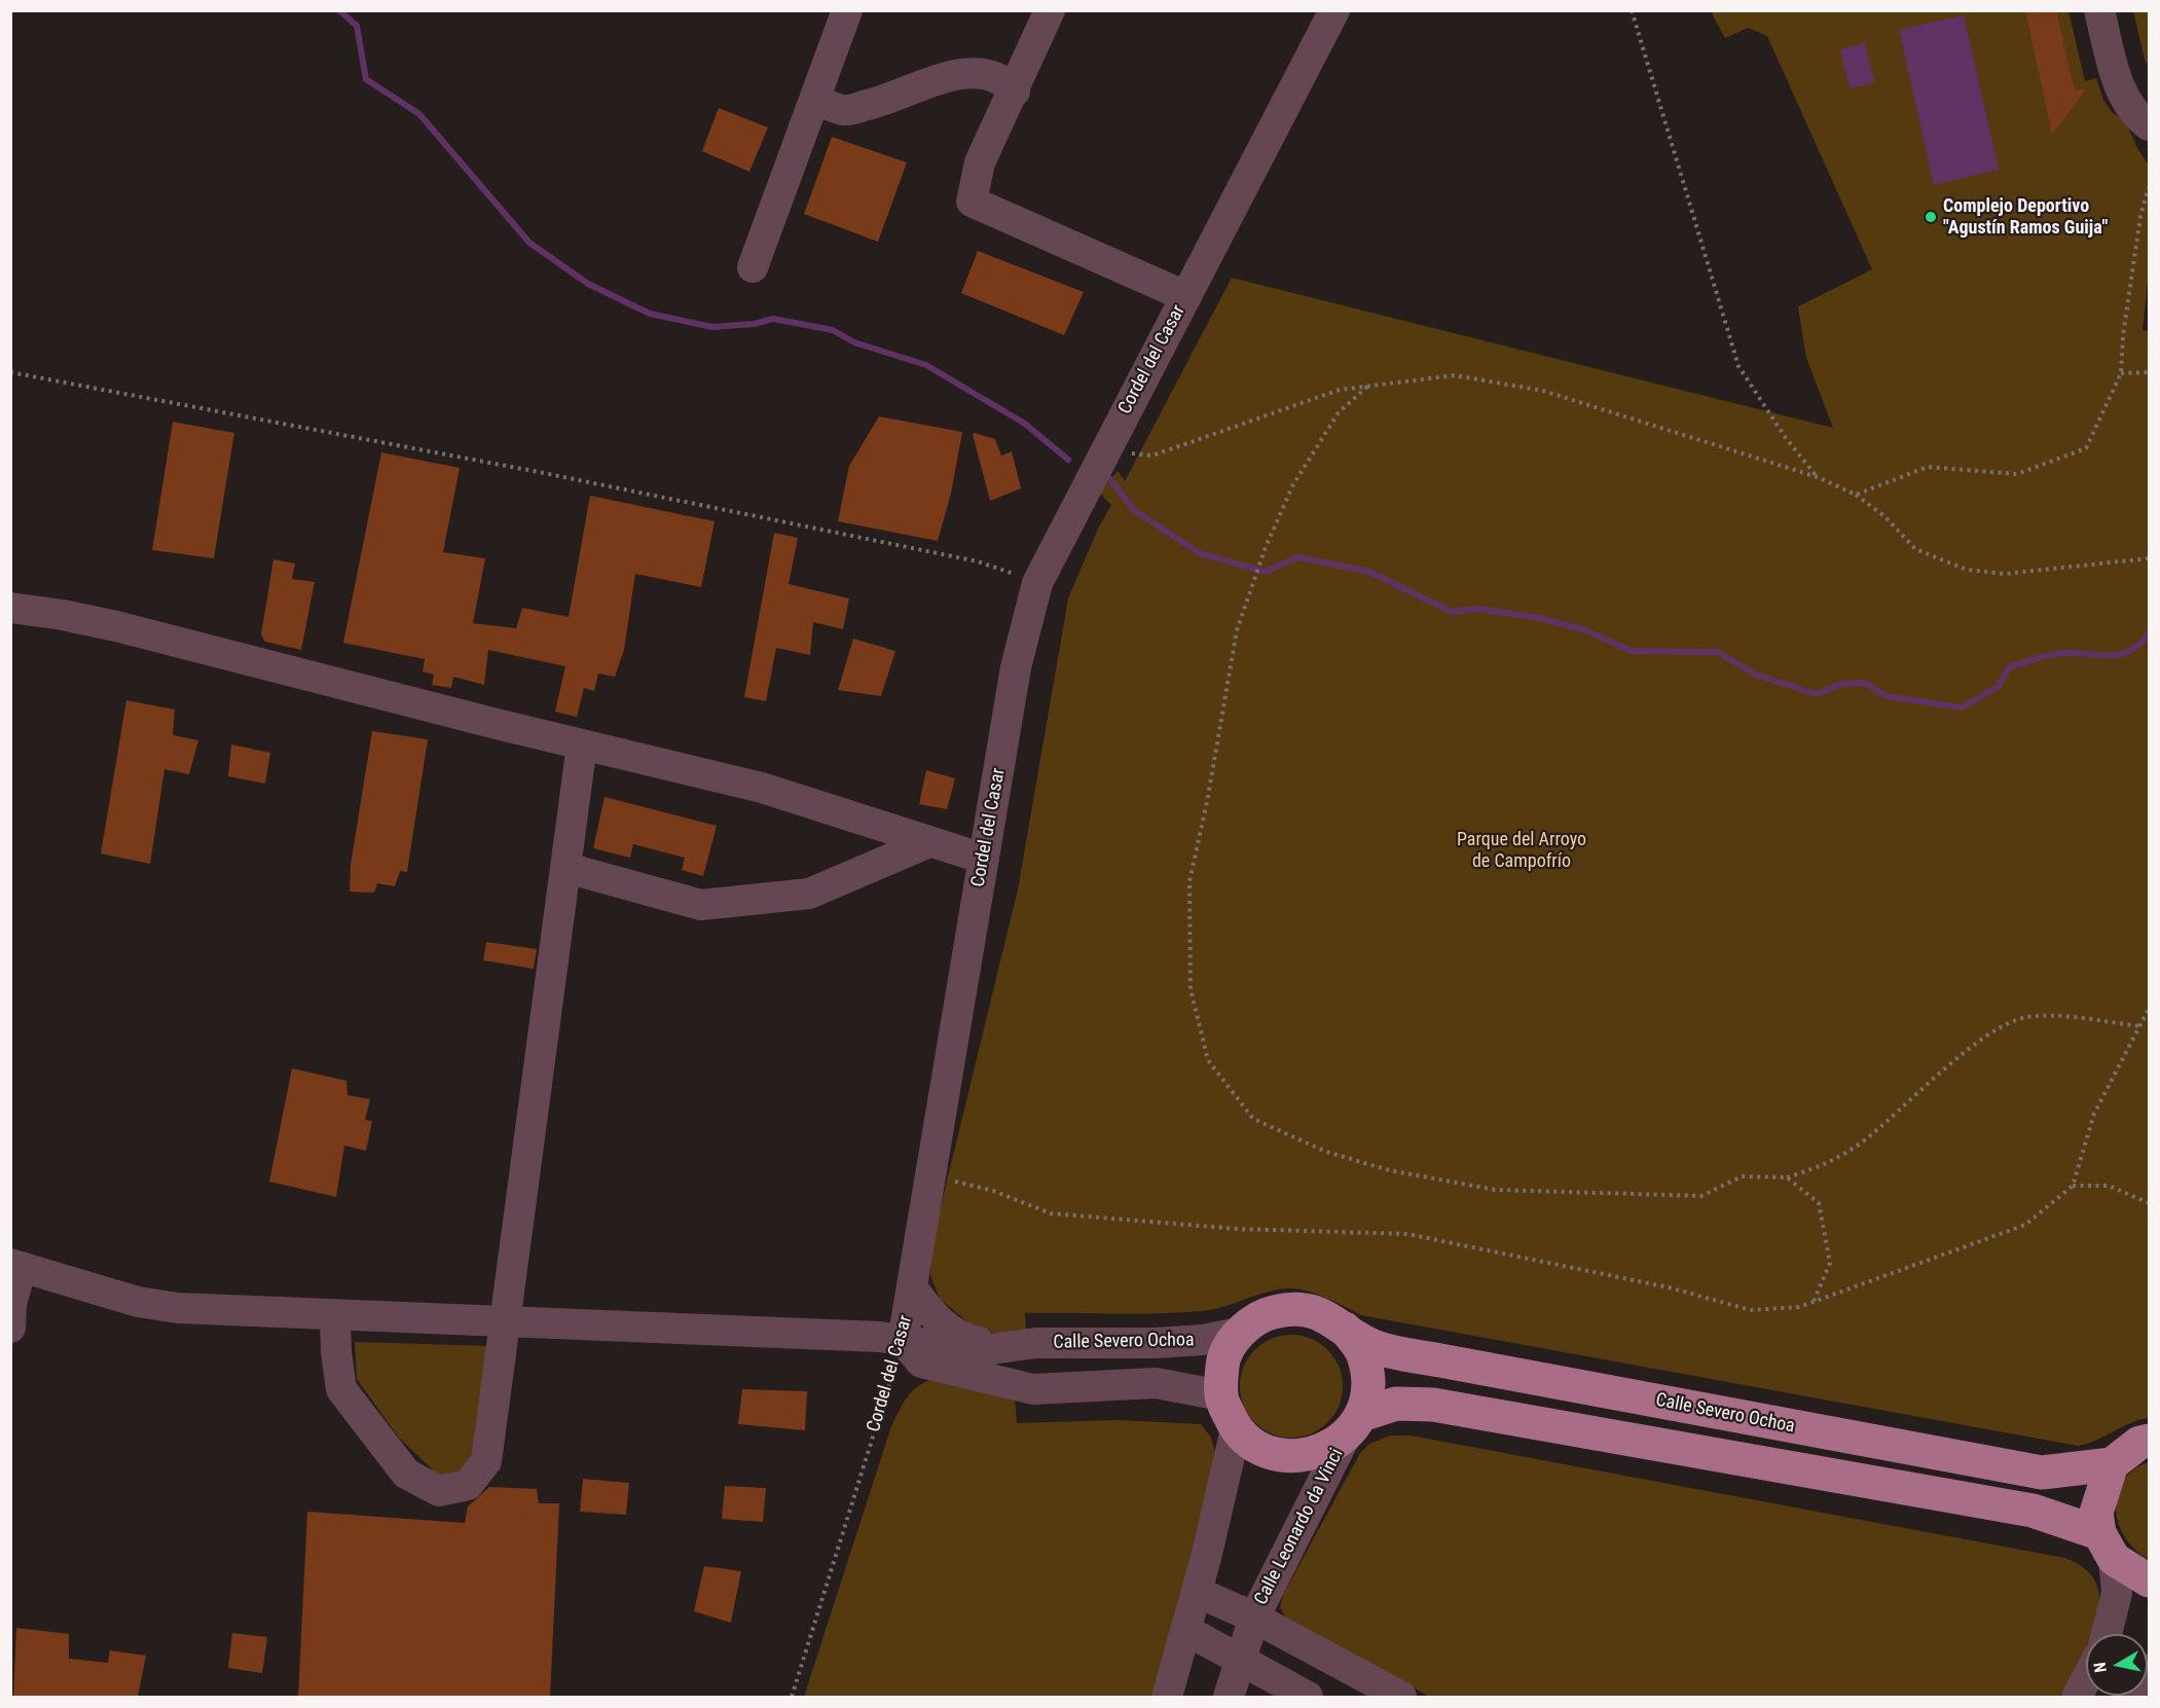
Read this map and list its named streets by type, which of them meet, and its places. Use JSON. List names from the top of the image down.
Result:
{
  "streets": {
    "main road": ["Calle Severo Ochoa"],
    "street": ["Cordel del Casar", "Calle Leonardo da Vinci"]
  },
  "crossings": [
    ["Cordel del Casar", "Calle Severo Ochoa"],
    ["Calle Severo Ochoa", "Calle Leonardo da Vinci"]
  ],
  "parks": ["Parque del Arroyo de Campofrío"],
  "places": ["Complejo Deportivo \"Agustín Ramos Guija\""],
  "north": "left"
}
